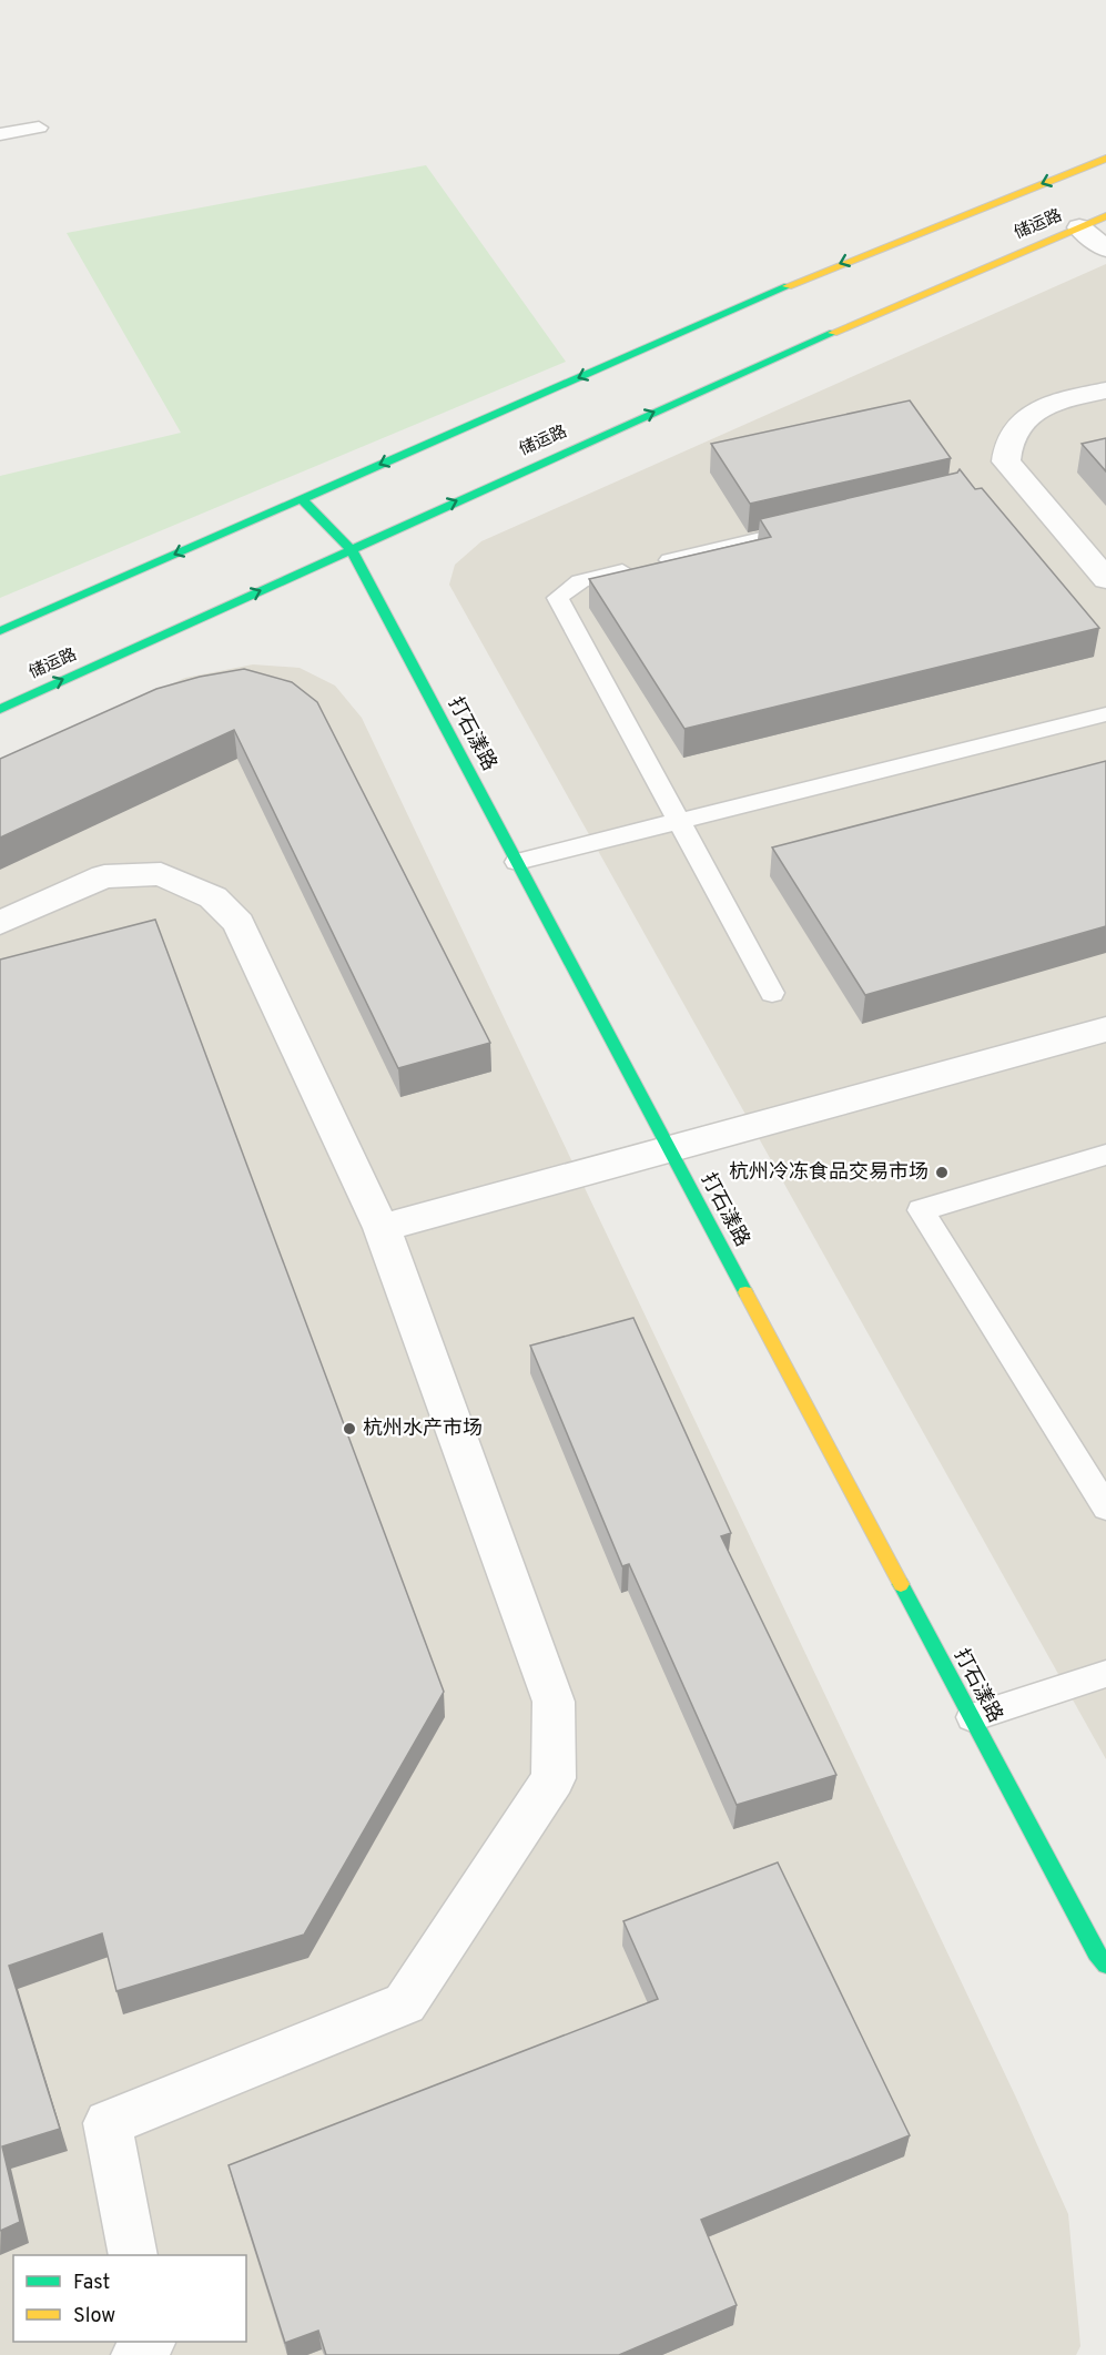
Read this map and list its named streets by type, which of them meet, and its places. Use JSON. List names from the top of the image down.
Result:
{
  "streets": {
    "main road": ["储运路", "打石漾路"]
  },
  "crossings": [
    ["储运路", "打石漾路"]
  ],
  "places": ["杭州冷冻食品交易市场", "杭州水产市场"],
  "legend": ["Fast", "Slow"]
}
